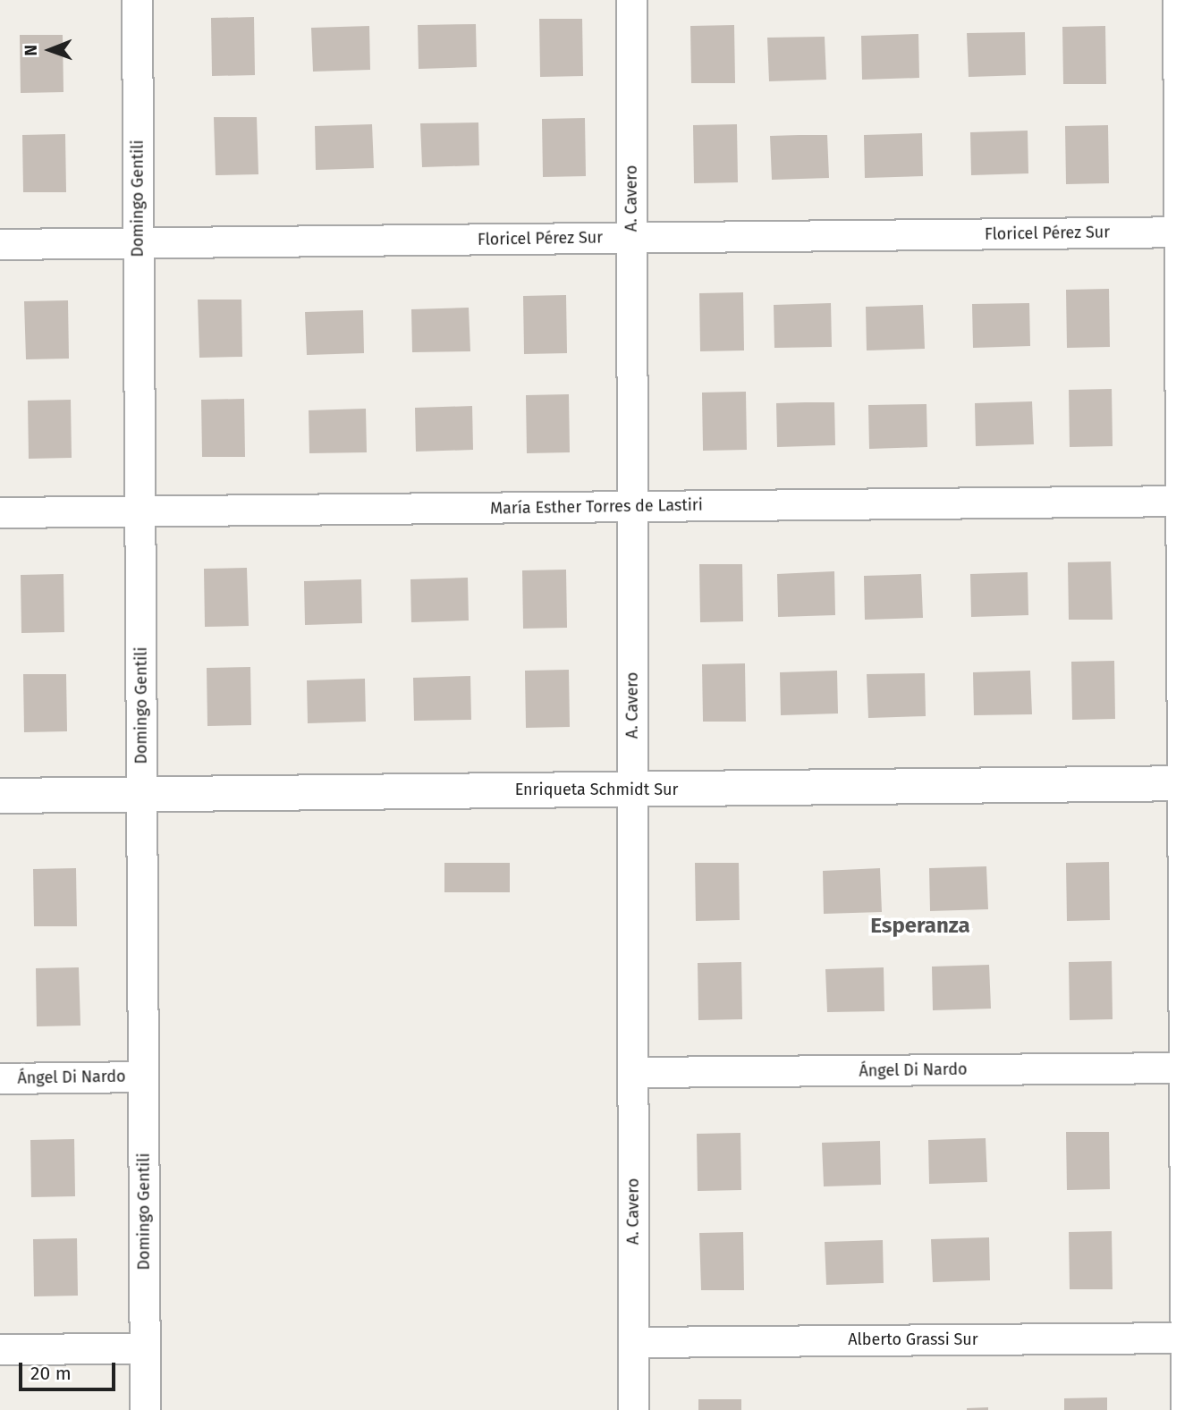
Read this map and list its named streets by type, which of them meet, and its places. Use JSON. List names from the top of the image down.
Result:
{
  "streets": {
    "street": [
      "Domingo Gentili",
      "A. Cavero",
      "Floricel Pérez Sur",
      "María Esther Torres de Lastiri",
      "Enriqueta Schmidt Sur",
      "Ángel Di Nardo",
      "Alberto Grassi Sur"
    ]
  },
  "crossings": [
    ["Domingo Gentili", "Floricel Pérez Sur"],
    ["Domingo Gentili", "María Esther Torres de Lastiri"],
    ["Domingo Gentili", "Enriqueta Schmidt Sur"],
    ["Domingo Gentili", "Ángel Di Nardo"],
    ["A. Cavero", "Floricel Pérez Sur"],
    ["A. Cavero", "María Esther Torres de Lastiri"],
    ["A. Cavero", "Enriqueta Schmidt Sur"],
    ["A. Cavero", "Ángel Di Nardo"],
    ["A. Cavero", "Alberto Grassi Sur"]
  ],
  "districts": ["Esperanza"],
  "scale_bar": "20 m",
  "north": "left"
}
